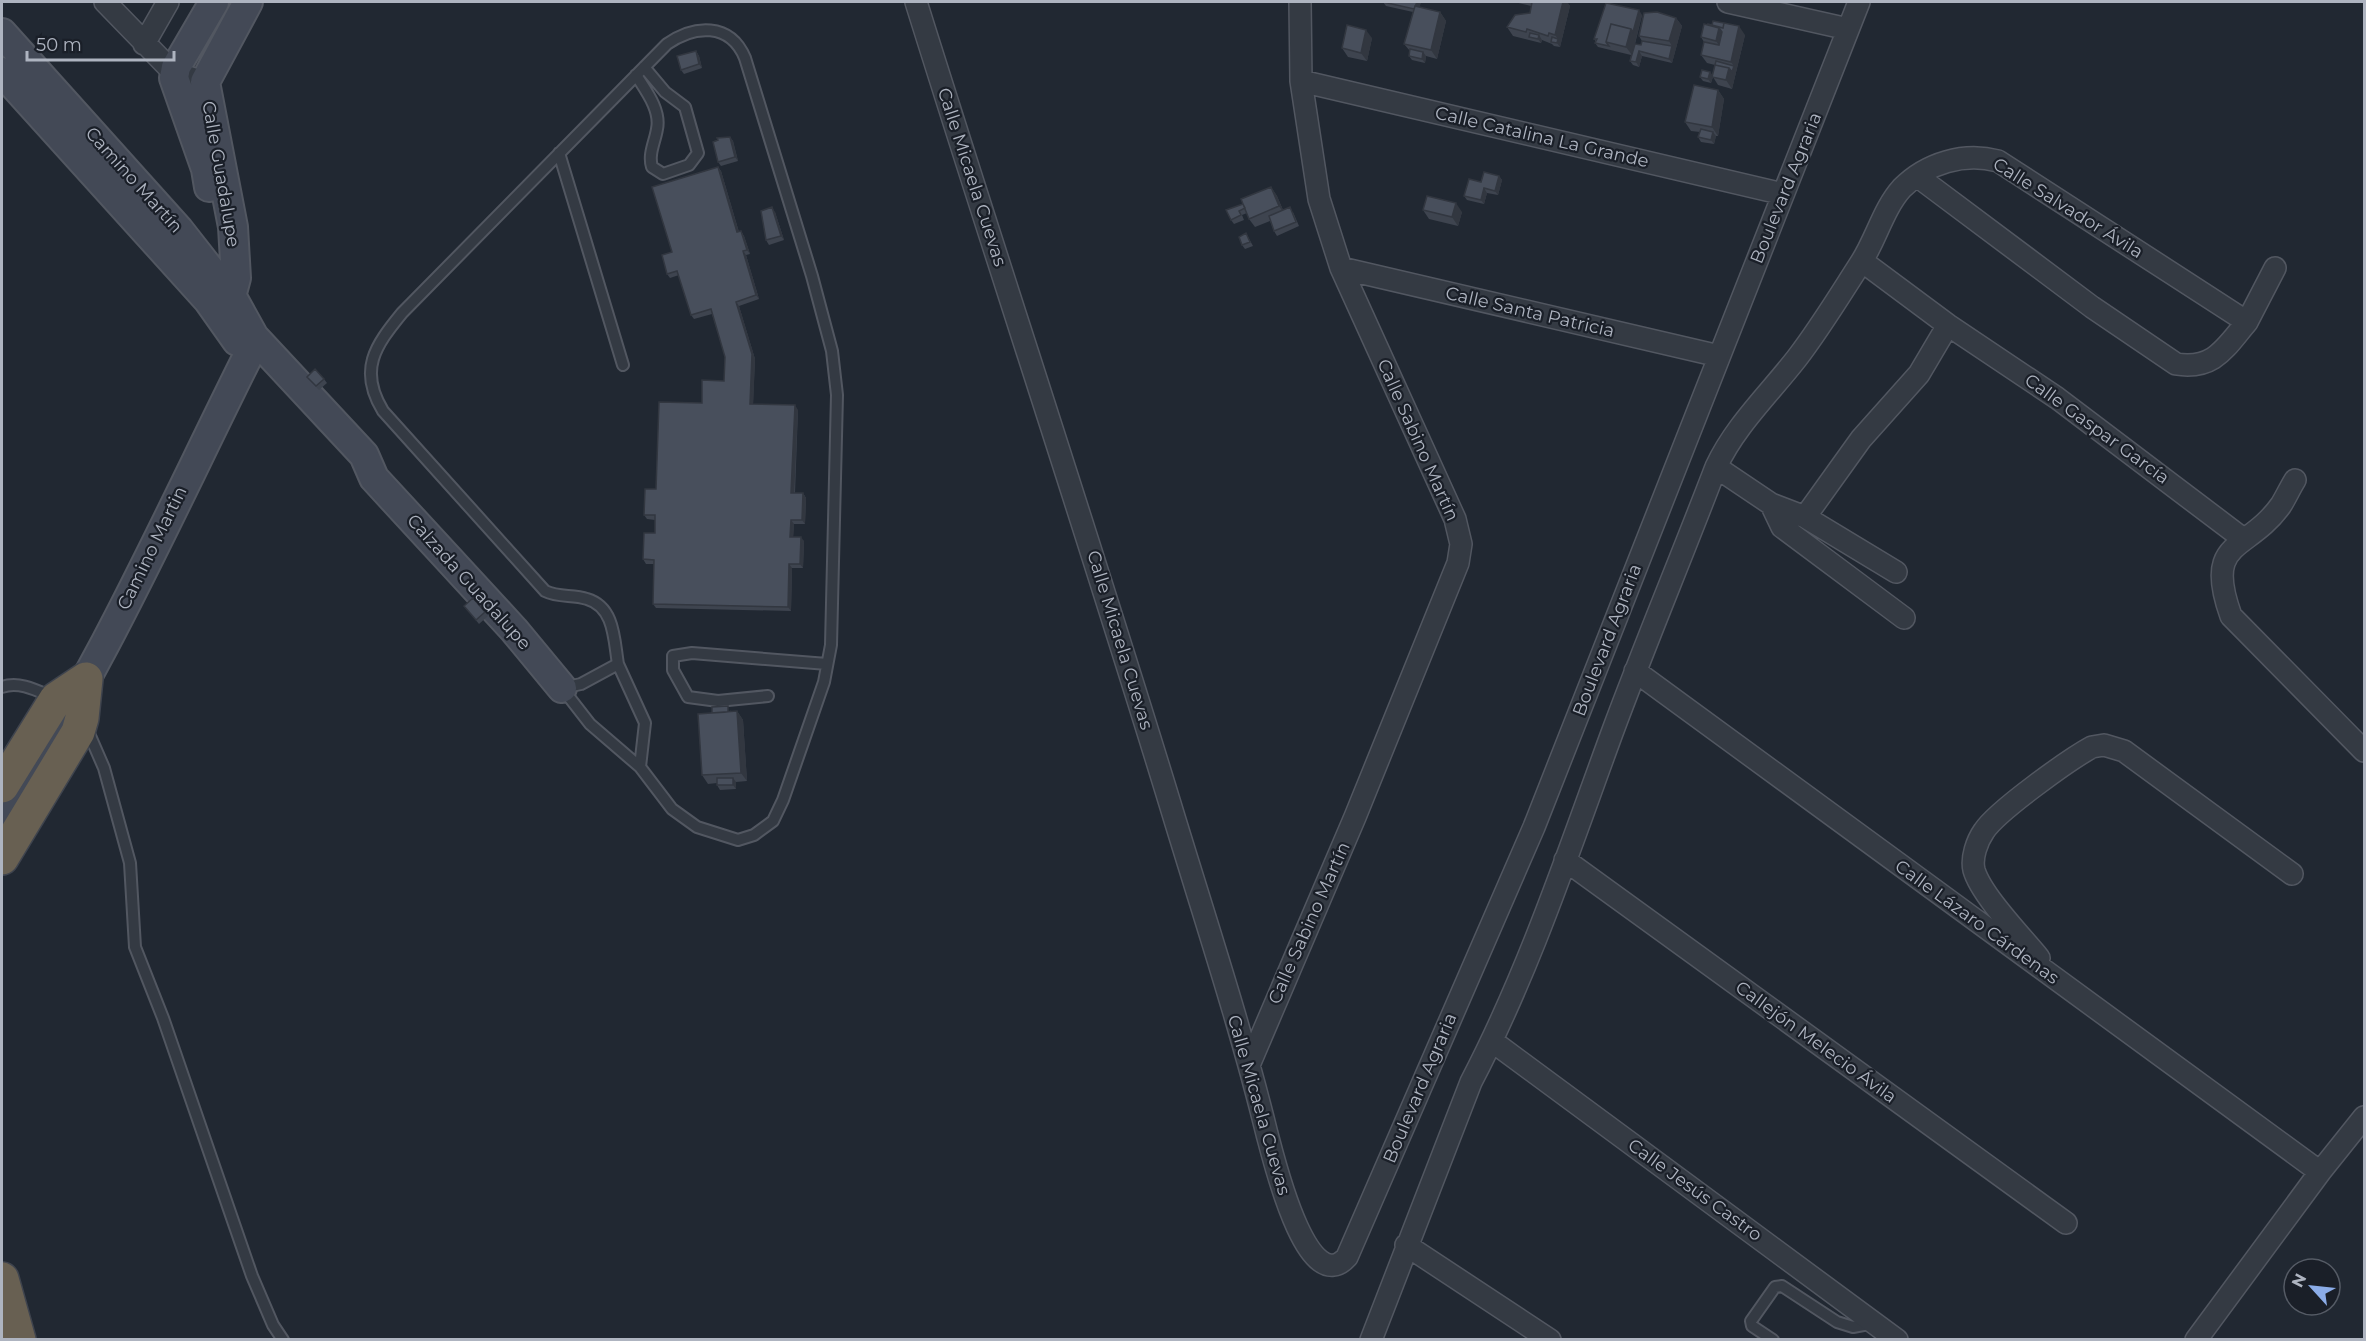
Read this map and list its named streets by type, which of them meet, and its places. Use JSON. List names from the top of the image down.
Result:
{
  "streets": {
    "street": [
      "Calle Catalina La Grande",
      "Calle Guadalupe",
      "Calle Micaela Cuevas",
      "Camino Martín",
      "Boulevard Agraria",
      "Calle Salvador Ávila",
      "Calle Santa Patricia",
      "Calle Gaspar García",
      "Calle Sabino Martín",
      "Camino Martin",
      "Calzada Guadalupe",
      "Calle Lázaro Cárdenas",
      "Callejón Melecio Ávila",
      "Calle Jesús Castro"
    ]
  },
  "crossings": [
    ["Calle Catalina La Grande", "Boulevard Agraria"],
    ["Calle Catalina La Grande", "Calle Sabino Martín"],
    ["Calle Guadalupe", "Camino Martín"],
    ["Calle Micaela Cuevas", "Boulevard Agraria"],
    ["Calle Micaela Cuevas", "Calle Sabino Martín"],
    ["Camino Martín", "Camino Martin"],
    ["Camino Martín", "Calzada Guadalupe"],
    ["Boulevard Agraria", "Calle Santa Patricia"],
    ["Calle Salvador Ávila", "Calle Gaspar García"],
    ["Calle Salvador Ávila", "Calle Lázaro Cárdenas"],
    ["Calle Salvador Ávila", "Callejón Melecio Ávila"],
    ["Calle Salvador Ávila", "Calle Jesús Castro"],
    ["Calle Santa Patricia", "Calle Sabino Martín"],
    ["Camino Martin", "Calzada Guadalupe"]
  ],
  "scale_bar": "50 m",
  "north": "top left"
}
